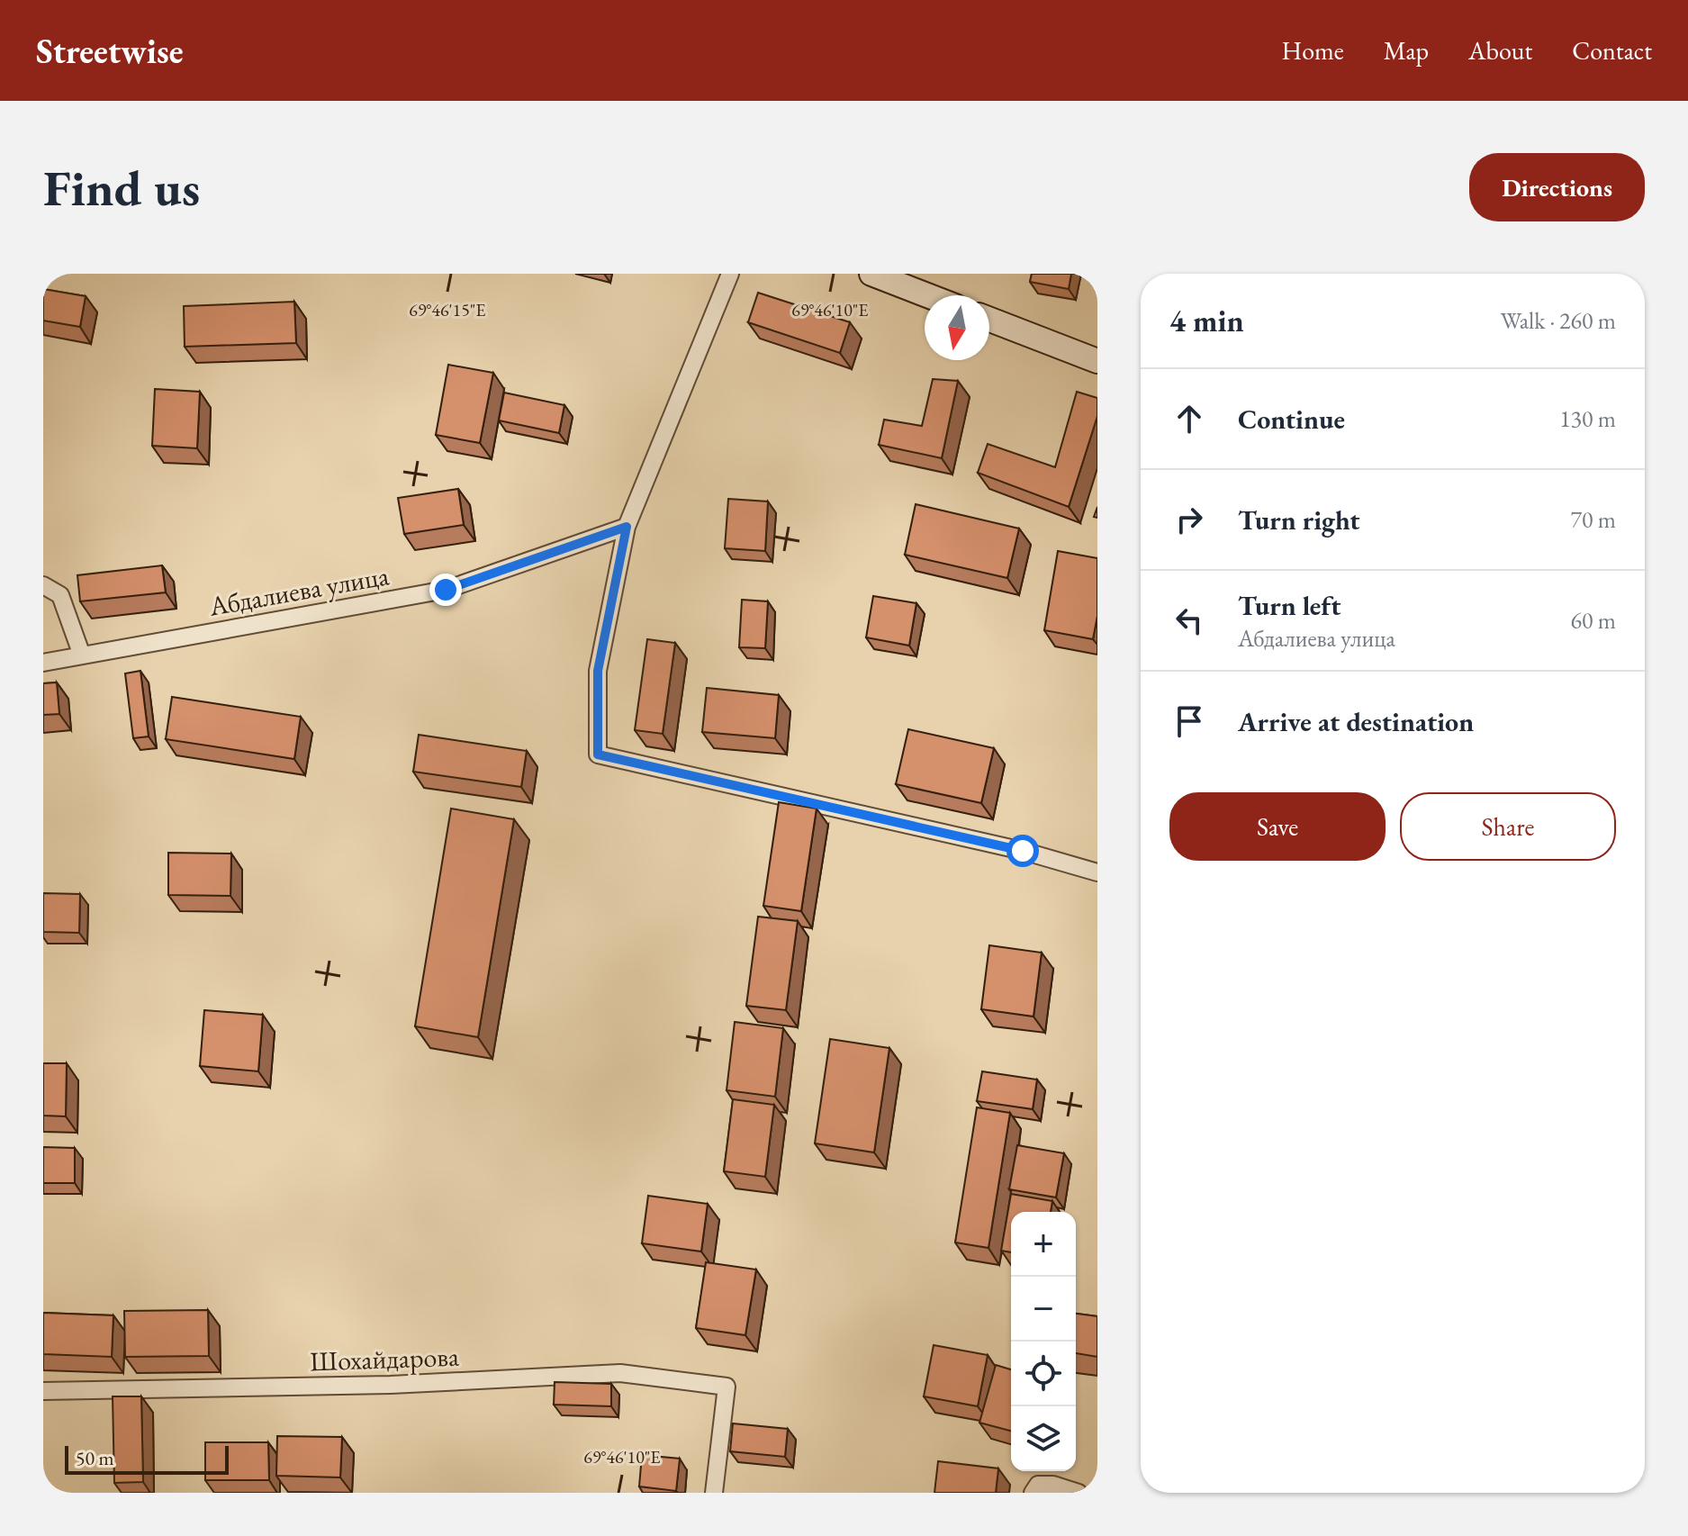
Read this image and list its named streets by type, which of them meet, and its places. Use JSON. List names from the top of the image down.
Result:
{
  "streets": {
    "street": ["Абдалиева улица", "Шохайдарова"]
  },
  "scale_bar": "50 m",
  "north": "bottom",
  "page": {
    "header": "Streetwise",
    "nav": [
      "Home",
      "Map",
      "About",
      "Contact"
    ],
    "buttons": [
      "Directions",
      ["Save", "Share"]
    ],
    "title": "Find us",
    "heading": ["4 min", "Walk · 260 m"],
    "list": [
      ["Continue", "130 m"],
      ["Turn right", "70 m"],
      ["Turn left", "Абдалиева улица", "60 m"],
      "Arrive at destination"
    ],
    "map_buttons": ["+", "−"],
    "scale": "50 m"
  },
  "coordinates": ["69°46'15\"E", "69°46'10\"E"]
}
